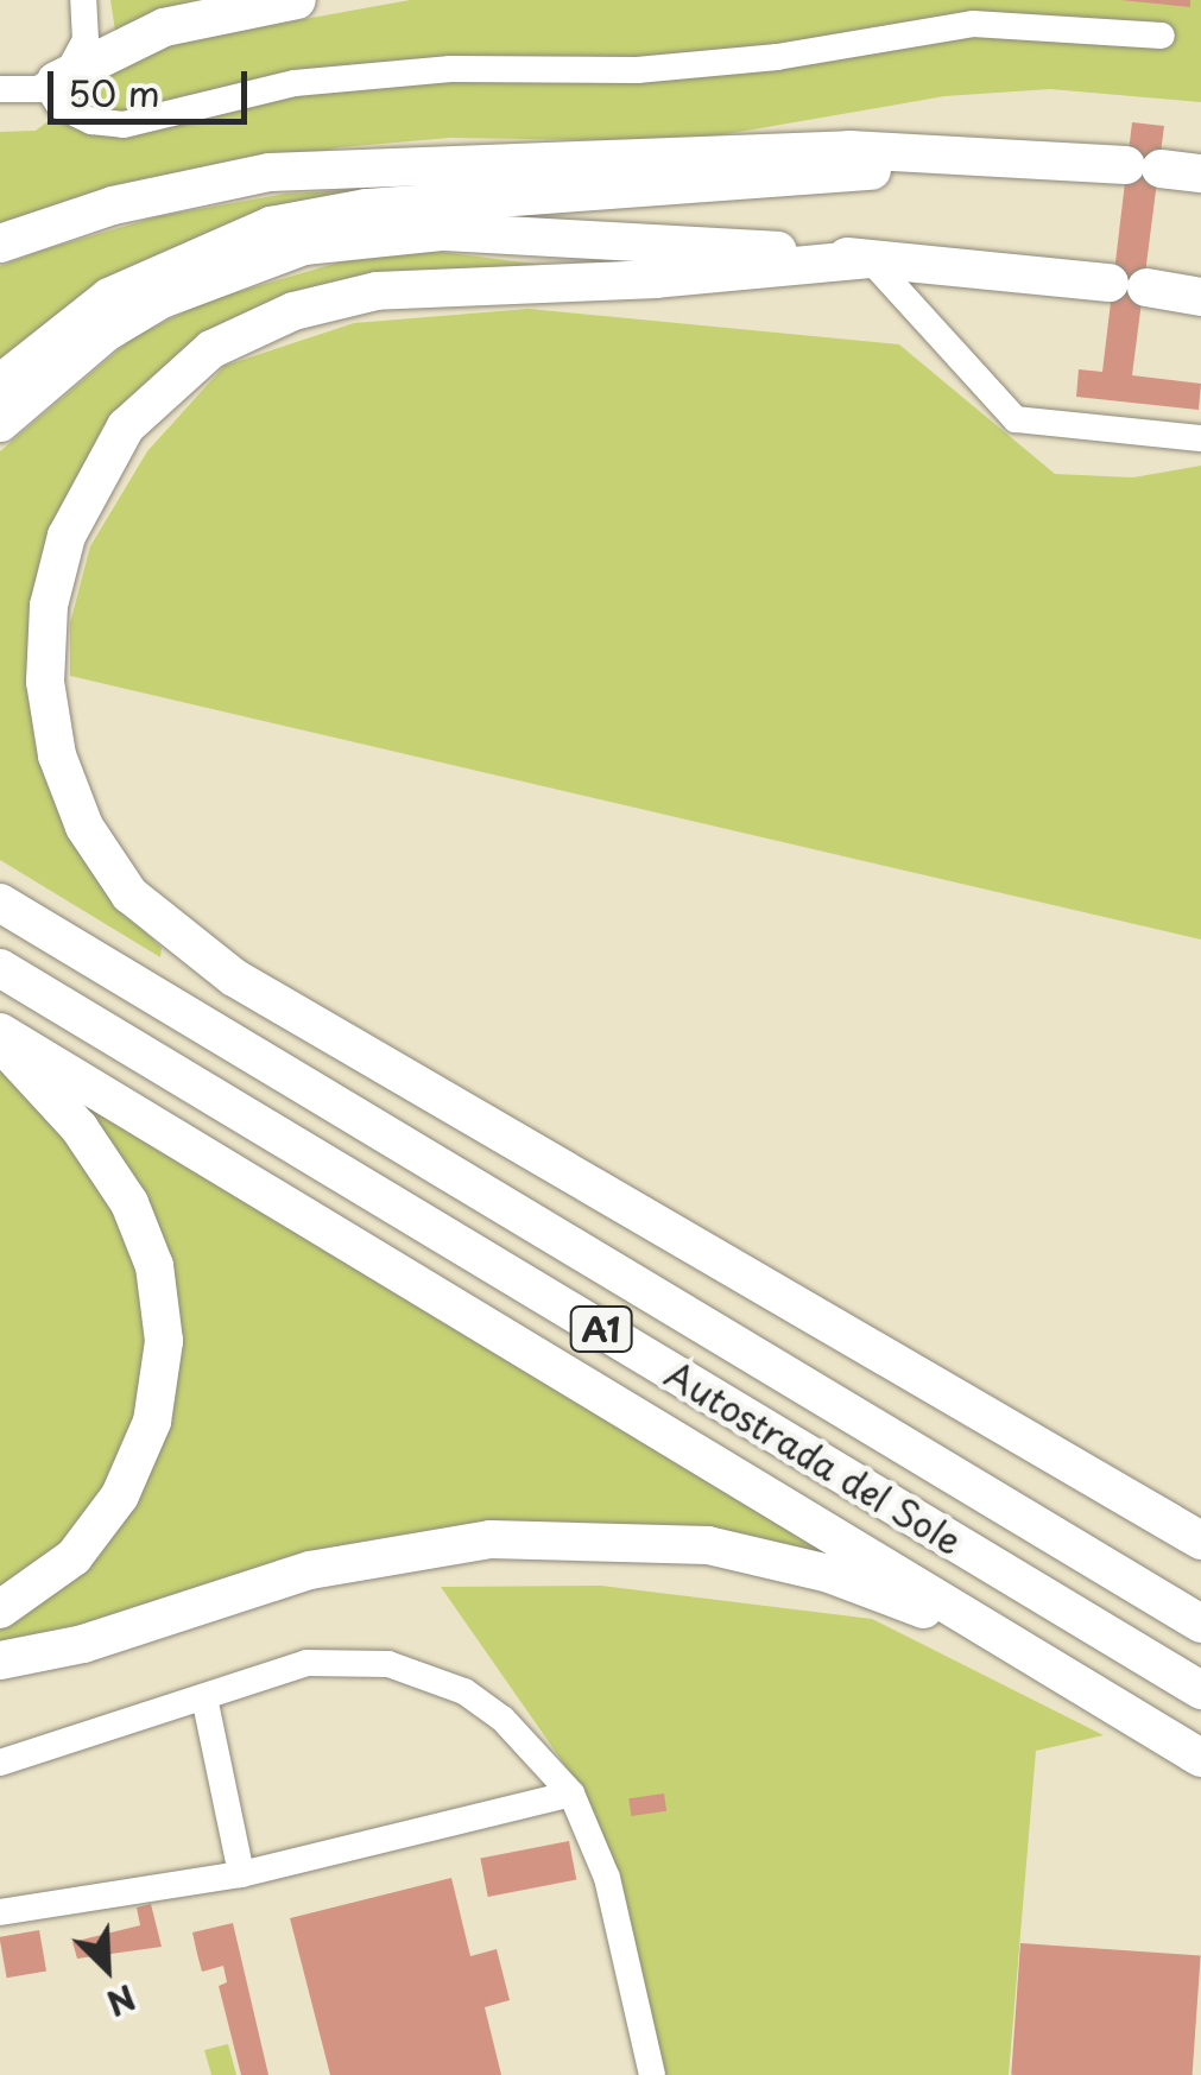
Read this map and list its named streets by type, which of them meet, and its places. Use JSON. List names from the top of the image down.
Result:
{
  "streets": {
    "highway": ["A1", "Autostrada del Sole"]
  },
  "scale_bar": "50 m",
  "north": "bottom right"
}
